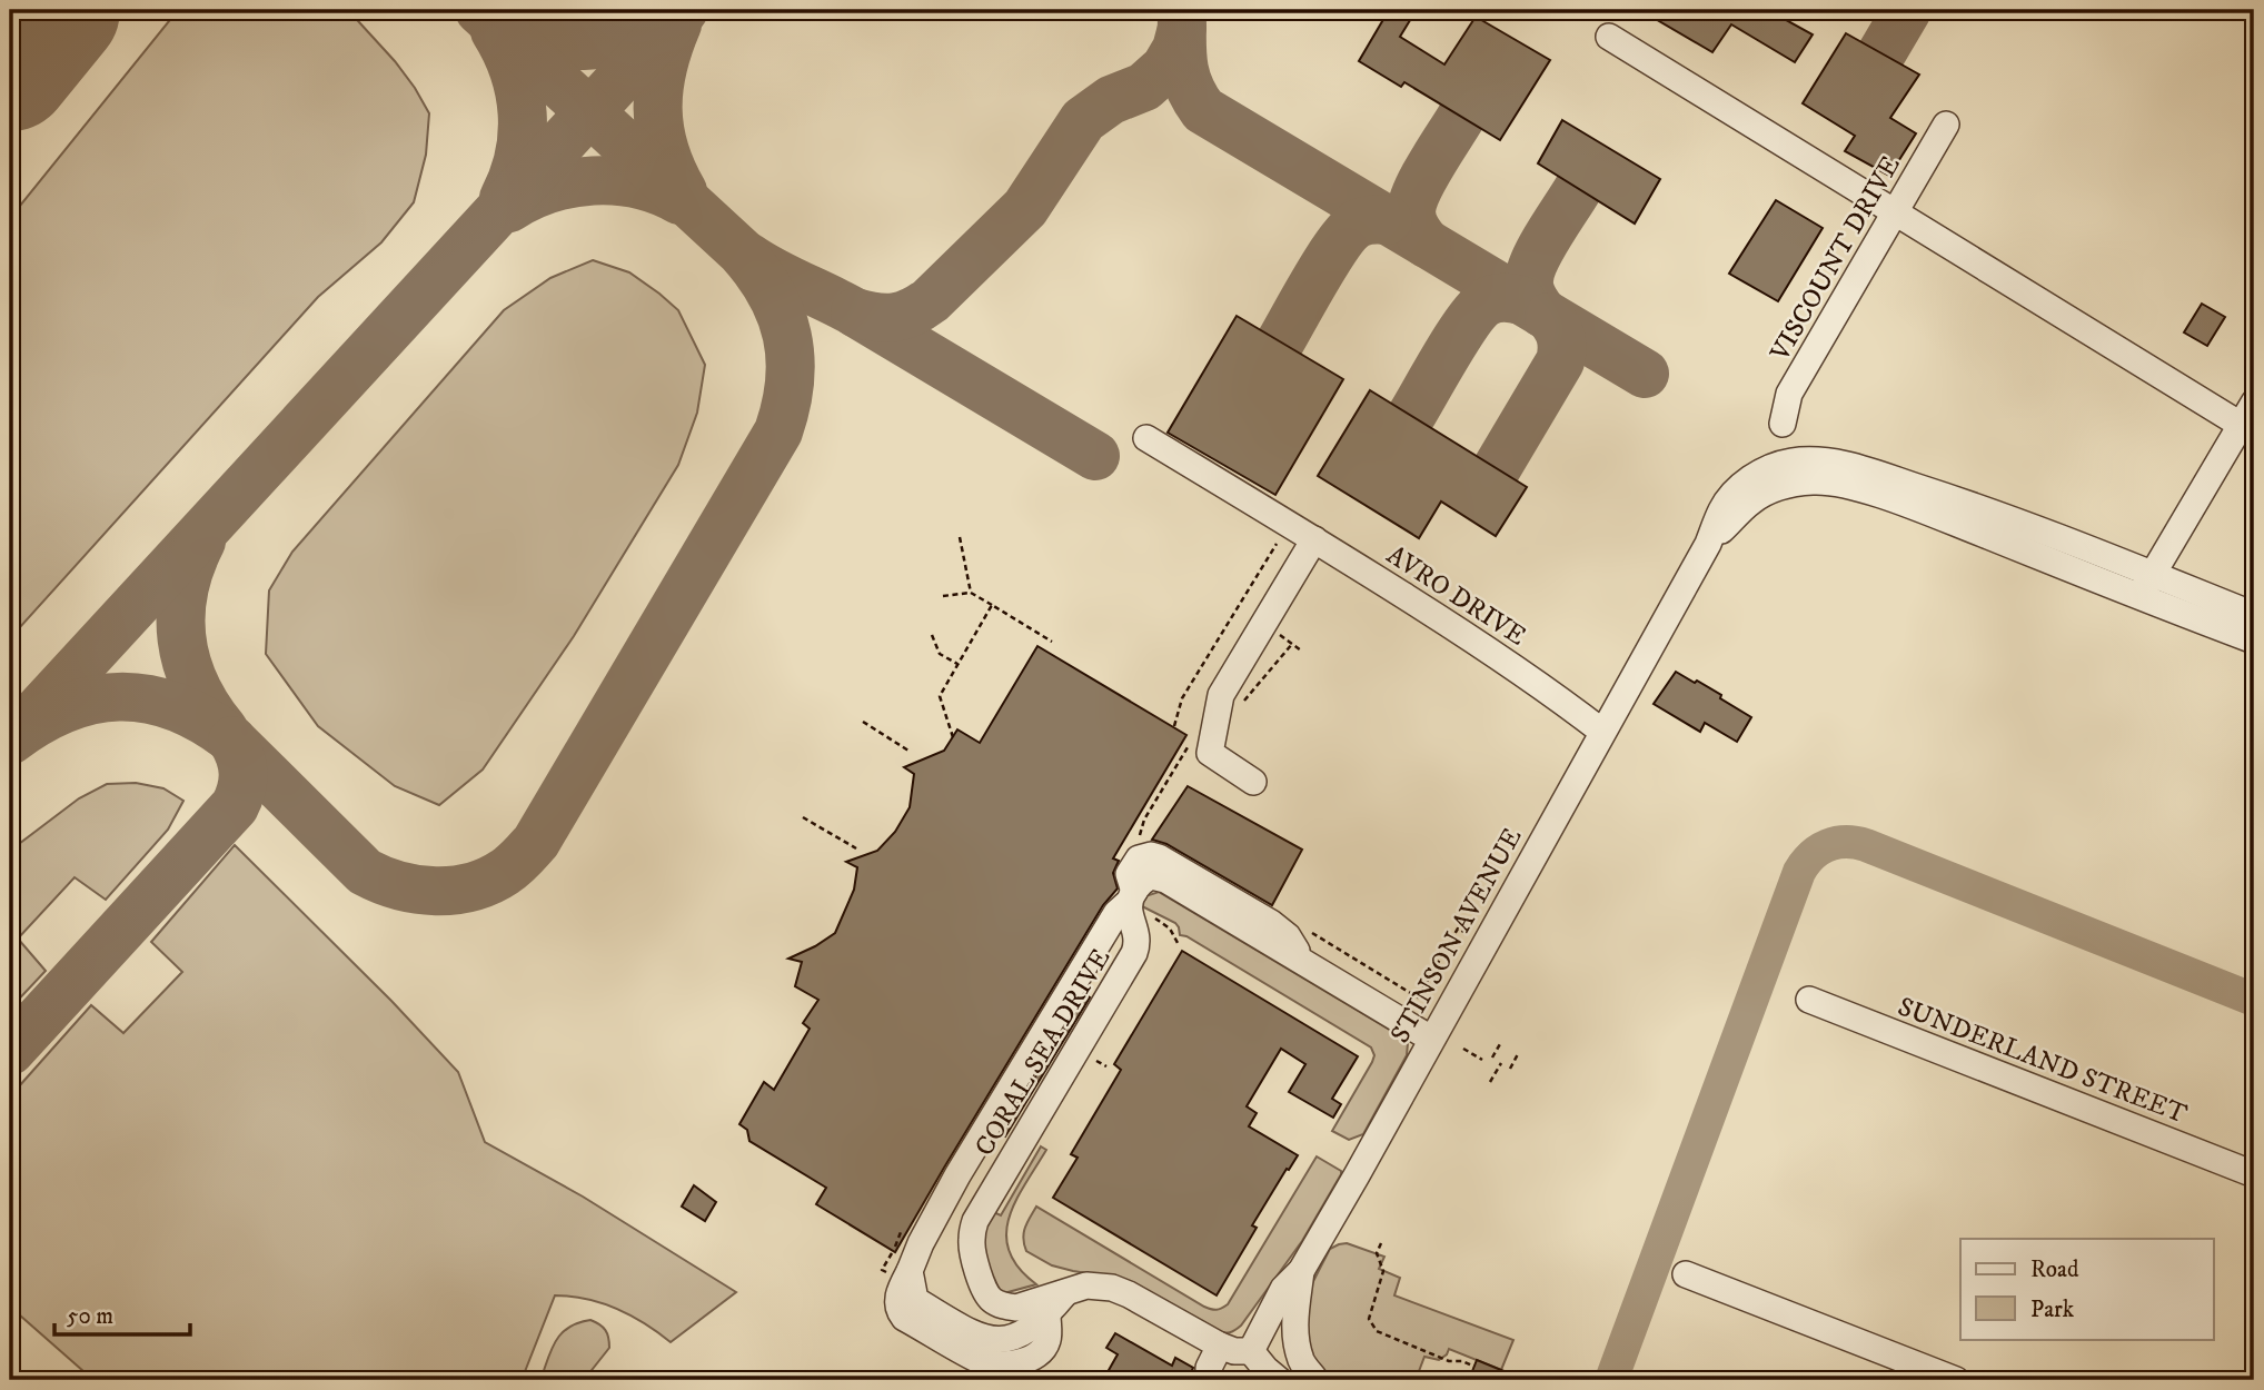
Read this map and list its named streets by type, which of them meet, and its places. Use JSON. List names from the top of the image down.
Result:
{
  "streets": {
    "street": [
      "VISCOUNT DRIVE",
      "AVRO DRIVE",
      "STINSON AVENUE",
      "CORAL SEA DRIVE",
      "SUNDERLAND STREET"
    ]
  },
  "crossings": [
    ["AVRO DRIVE", "STINSON AVENUE"],
    ["STINSON AVENUE", "CORAL SEA DRIVE"]
  ],
  "legend": ["Road", "Park"],
  "scale_bar": "50 m"
}
